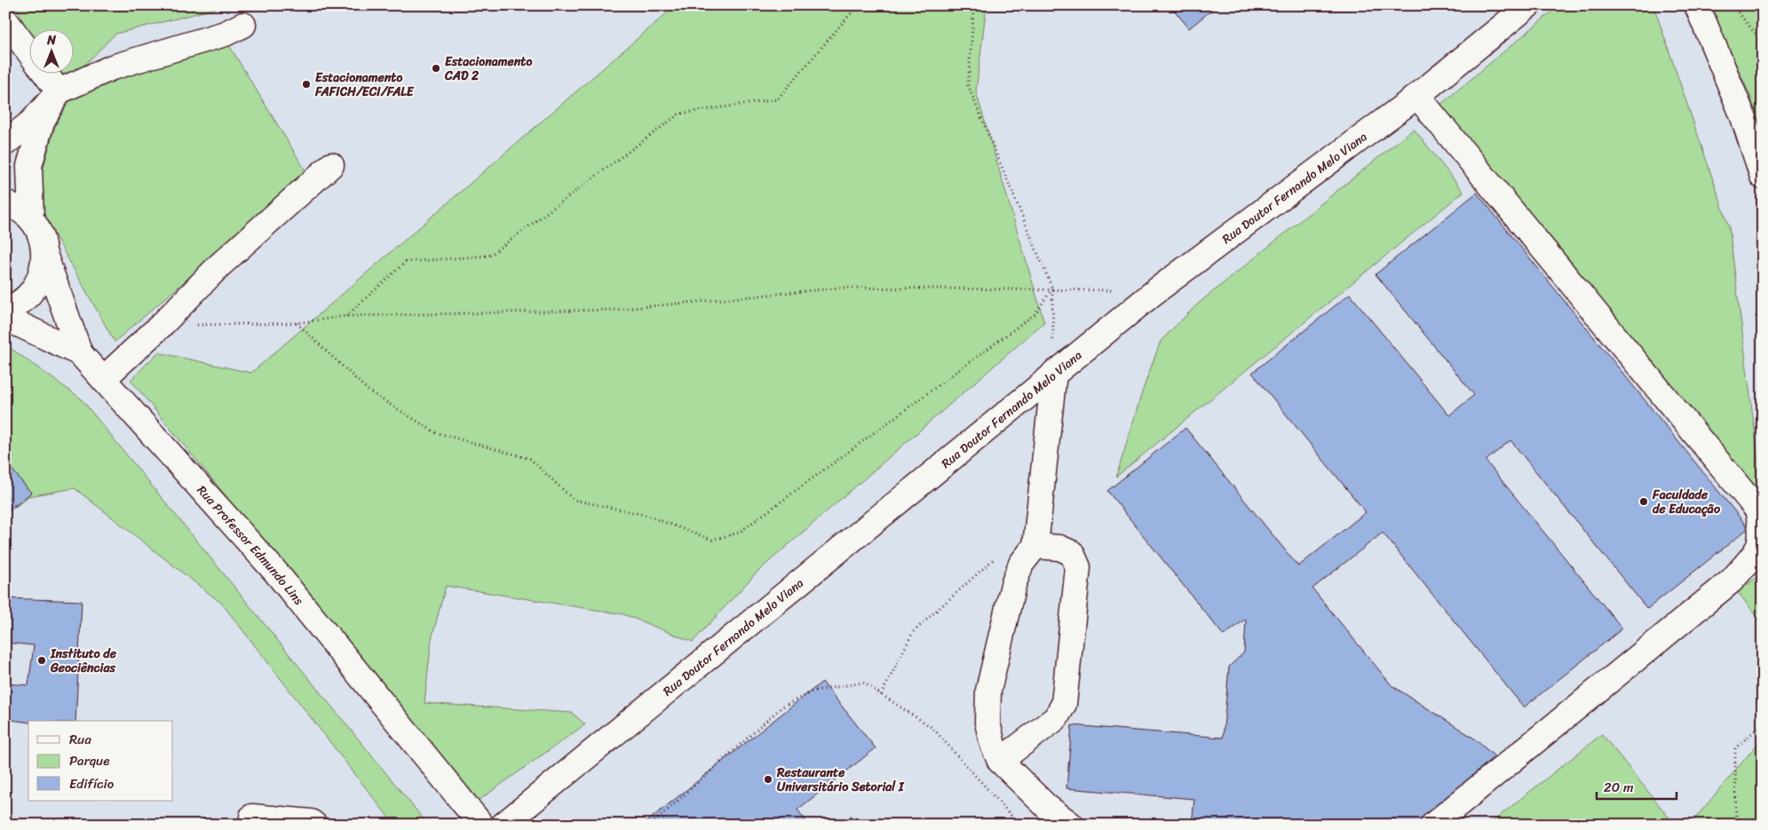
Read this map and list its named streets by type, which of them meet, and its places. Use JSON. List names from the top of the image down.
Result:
{
  "streets": {
    "street": ["Rua Doutor Fernando Melo Viana", "Rua Professor Edmundo Lins"]
  },
  "places": [
    "Estacionamento CAD 2",
    "Estacionamento FAFICH/ECI/FALE",
    "Faculdade de Educação",
    "Instituto de Geociências",
    "Restaurante Universitário Setorial I"
  ],
  "legend": ["Rua", "Parque", "Edifício"],
  "scale_bar": "20 m",
  "north": "top"
}
